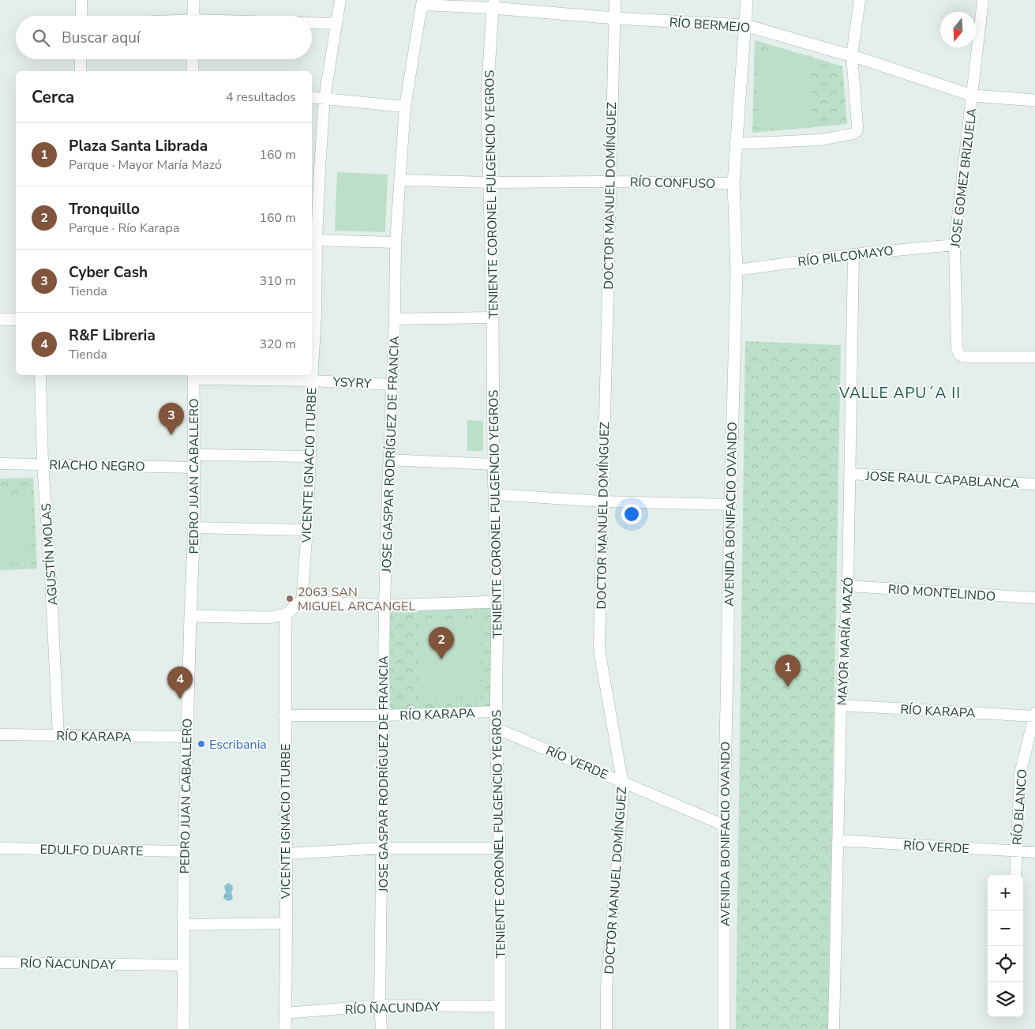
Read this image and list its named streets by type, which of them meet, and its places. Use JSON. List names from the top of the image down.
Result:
{
  "streets": {
    "street": [
      "RÍO BERMEJO",
      "JOSE GOMEZ BRIZUELA",
      "RÍO CONFUSO",
      "TENIENTE CORONEL FULGENCIO YEGROS",
      "DOCTOR MANUEL DOMÍNGUEZ",
      "RÍO PILCOMAYO",
      "YSYRY",
      "JOSE GASPAR RODRÍGUEZ DE FRANCIA",
      "RIACHO NEGRO",
      "VICENTE IGNACIO ITURBE",
      "PEDRO JUAN CABALLERO",
      "JOSE RAUL CAPABLANCA",
      "AVENIDA BONIFACIO OVANDO",
      "AGUSTÍN MOLAS",
      "RIO MONTELINDO",
      "MAYOR MARÍA MAZÓ",
      "RÍO KARAPA",
      "RÍO VERDE",
      "RÍO BLANCO",
      "EDULFO DUARTE",
      "RÍO ÑACUNDAY"
    ]
  },
  "crossings": [
    ["RÍO BERMEJO", "JOSE GOMEZ BRIZUELA"],
    ["RÍO BERMEJO", "TENIENTE CORONEL FULGENCIO YEGROS"],
    ["RÍO BERMEJO", "DOCTOR MANUEL DOMÍNGUEZ"],
    ["RÍO BERMEJO", "JOSE GASPAR RODRÍGUEZ DE FRANCIA"],
    ["RÍO BERMEJO", "AVENIDA BONIFACIO OVANDO"],
    ["JOSE GOMEZ BRIZUELA", "RÍO PILCOMAYO"],
    ["RÍO CONFUSO", "TENIENTE CORONEL FULGENCIO YEGROS"],
    ["RÍO CONFUSO", "DOCTOR MANUEL DOMÍNGUEZ"],
    ["RÍO CONFUSO", "JOSE GASPAR RODRÍGUEZ DE FRANCIA"],
    ["RÍO CONFUSO", "AVENIDA BONIFACIO OVANDO"],
    ["TENIENTE CORONEL FULGENCIO YEGROS", "RÍO KARAPA"],
    ["TENIENTE CORONEL FULGENCIO YEGROS", "RÍO VERDE"],
    ["TENIENTE CORONEL FULGENCIO YEGROS", "RÍO ÑACUNDAY"],
    ["DOCTOR MANUEL DOMÍNGUEZ", "RÍO VERDE"],
    ["RÍO PILCOMAYO", "AVENIDA BONIFACIO OVANDO"],
    ["RÍO PILCOMAYO", "MAYOR MARÍA MAZÓ"],
    ["YSYRY", "JOSE GASPAR RODRÍGUEZ DE FRANCIA"],
    ["YSYRY", "VICENTE IGNACIO ITURBE"],
    ["YSYRY", "PEDRO JUAN CABALLERO"],
    ["JOSE GASPAR RODRÍGUEZ DE FRANCIA", "RÍO KARAPA"],
    ["JOSE GASPAR RODRÍGUEZ DE FRANCIA", "RÍO ÑACUNDAY"],
    ["RIACHO NEGRO", "PEDRO JUAN CABALLERO"],
    ["RIACHO NEGRO", "AGUSTÍN MOLAS"],
    ["VICENTE IGNACIO ITURBE", "RÍO KARAPA"],
    ["VICENTE IGNACIO ITURBE", "RÍO ÑACUNDAY"],
    ["PEDRO JUAN CABALLERO", "RÍO KARAPA"],
    ["PEDRO JUAN CABALLERO", "EDULFO DUARTE"],
    ["PEDRO JUAN CABALLERO", "RÍO ÑACUNDAY"],
    ["JOSE RAUL CAPABLANCA", "MAYOR MARÍA MAZÓ"],
    ["AVENIDA BONIFACIO OVANDO", "RÍO VERDE"],
    ["AGUSTÍN MOLAS", "RÍO KARAPA"],
    ["RIO MONTELINDO", "MAYOR MARÍA MAZÓ"],
    ["MAYOR MARÍA MAZÓ", "RÍO KARAPA"],
    ["MAYOR MARÍA MAZÓ", "RÍO VERDE"],
    ["RÍO KARAPA", "RÍO BLANCO"],
    ["RÍO VERDE", "RÍO BLANCO"]
  ],
  "districts": ["VALLE APU´A II"],
  "places": ["2063 SAN MIGUEL ARCANGEL", "Escribania"],
  "north": "bottom",
  "page": {
    "search": "Buscar aquí",
    "heading": ["Cerca", "4 resultados"],
    "list": [
      {
        "mark": "1",
        "name": "Plaza Santa Librada",
        "note": "Parque · Mayor María Mazó",
        "value": "160 m"
      },
      {
        "mark": "2",
        "name": "Tronquillo",
        "note": "Parque · Río Karapa",
        "value": "160 m"
      },
      {
        "mark": "3",
        "name": "Cyber Cash",
        "note": "Tienda",
        "value": "310 m"
      },
      {
        "mark": "4",
        "name": "R&F Libreria",
        "note": "Tienda",
        "value": "320 m"
      }
    ],
    "pins": [
      "3",
      "2",
      "1",
      "4"
    ],
    "map_buttons": ["+", "−"]
  }
}
